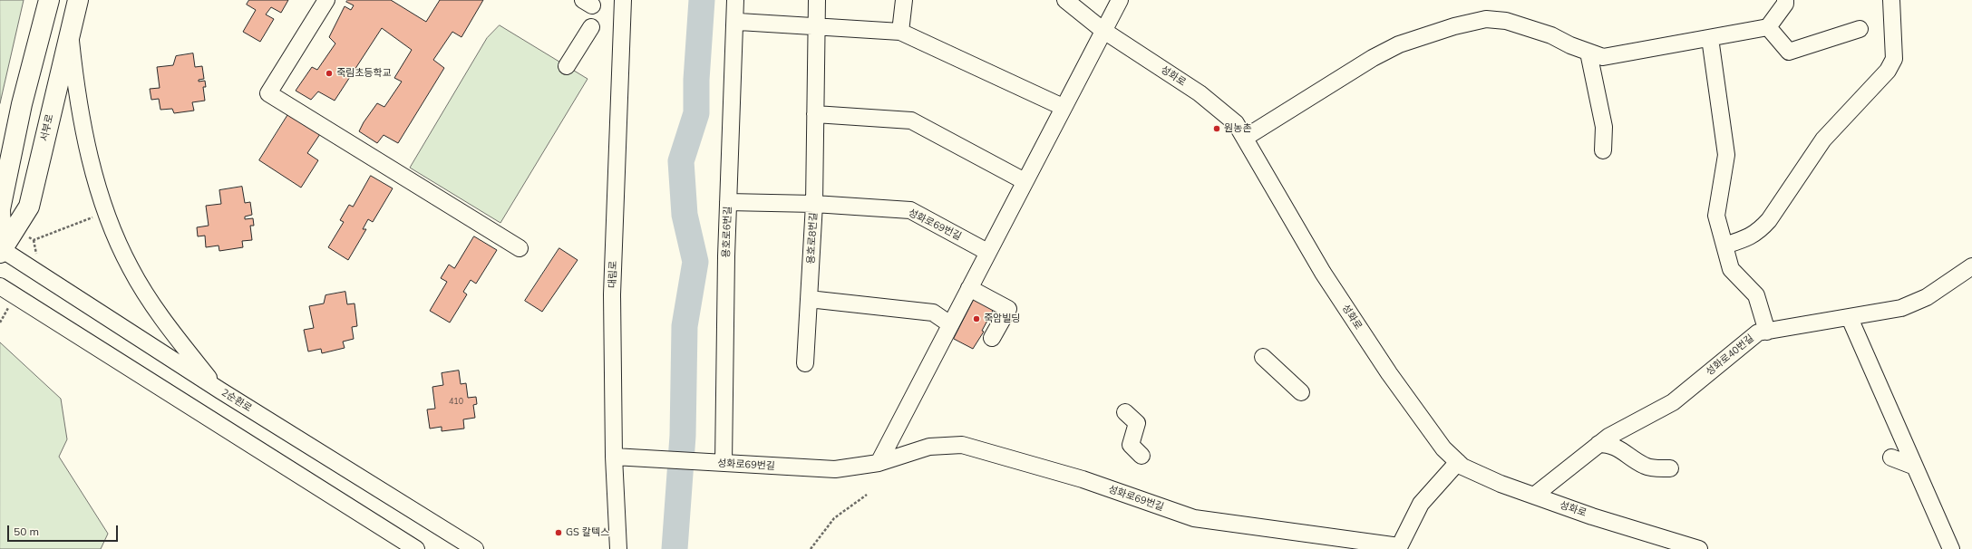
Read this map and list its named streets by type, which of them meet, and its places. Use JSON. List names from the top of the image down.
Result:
{
  "streets": {
    "main road": ["서부로"],
    "street": [
      "성화로",
      "성화로69번길",
      "용호로6번길",
      "용호로8번길",
      "대림로",
      "성화로40번길",
      "2순환로"
    ]
  },
  "crossings": [
    ["성화로", "성화로40번길"],
    ["서부로", "2순환로"],
    ["성화로69번길", "용호로6번길"],
    ["성화로69번길", "용호로8번길"],
    ["성화로69번길", "대림로"]
  ],
  "places": [
    "죽림초등학교",
    "원농촌",
    "죽암빌딩",
    "GS 칼텍스"
  ],
  "house_numbers": ["410"],
  "scale_bar": "50 m"
}
